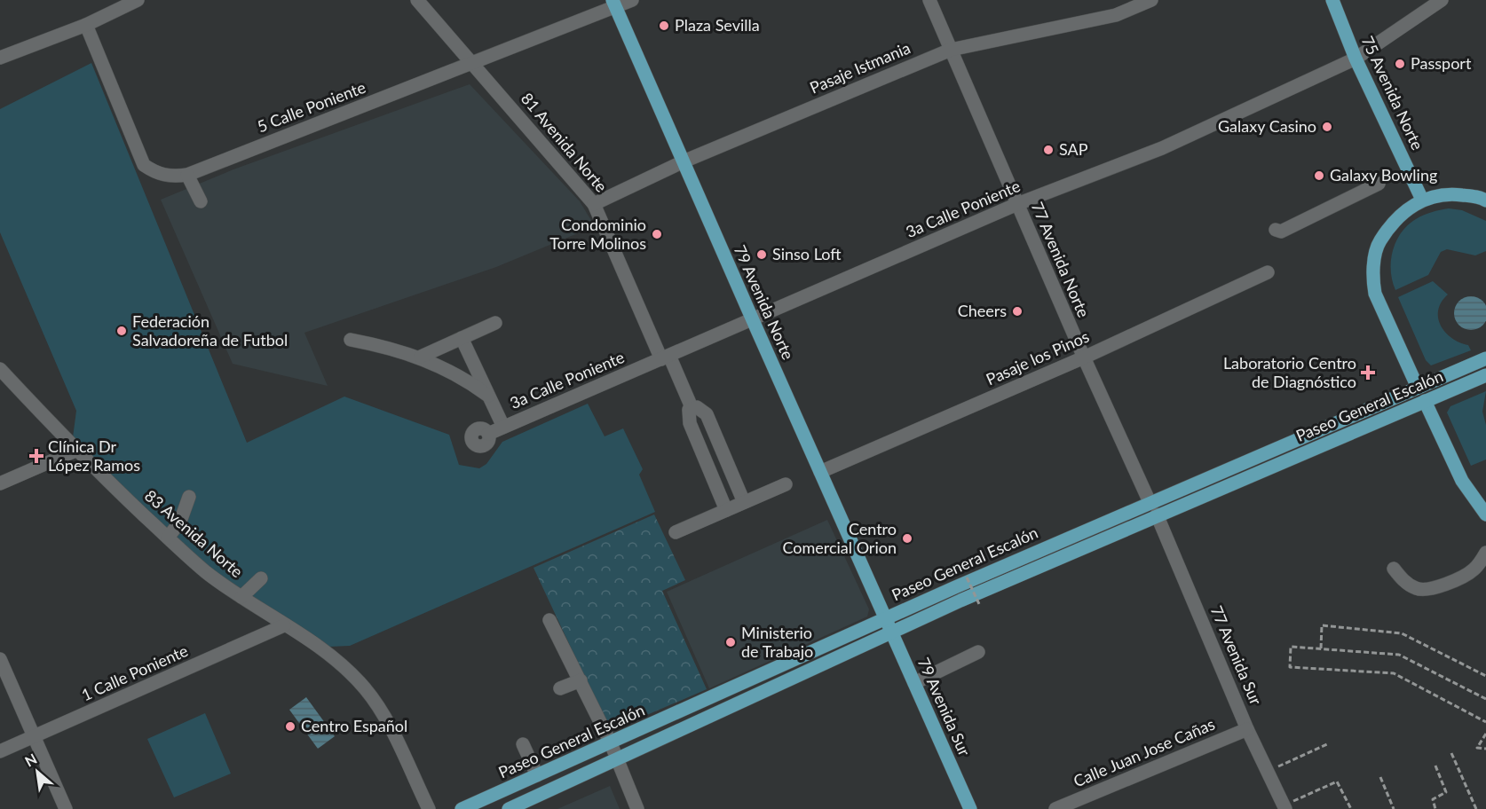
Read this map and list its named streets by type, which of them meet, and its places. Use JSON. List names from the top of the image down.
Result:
{
  "streets": {
    "main road": [
      "75 Avenida Norte",
      "79 Avenida Norte",
      "Paseo General Escalón",
      "79 Avenida Sur"
    ],
    "street": [
      "Pasaje Istmania",
      "5 Calle Poniente",
      "81 Avenida Norte",
      "3a Calle Poniente",
      "77 Avenida Norte",
      "Pasaje los Pinos",
      "83 Avenida Norte",
      "77 Avenida Sur",
      "1 Calle Poniente",
      "Calle Juan Jose Cañas"
    ]
  },
  "crossings": [
    ["Pasaje Istmania", "81 Avenida Norte"],
    ["Pasaje Istmania", "77 Avenida Norte"],
    ["Pasaje Istmania", "79 Avenida Norte"],
    ["75 Avenida Norte", "3a Calle Poniente"],
    ["5 Calle Poniente", "81 Avenida Norte"],
    ["5 Calle Poniente", "79 Avenida Norte"],
    ["81 Avenida Norte", "3a Calle Poniente"],
    ["3a Calle Poniente", "77 Avenida Norte"],
    ["3a Calle Poniente", "79 Avenida Norte"],
    ["77 Avenida Norte", "Pasaje los Pinos"],
    ["77 Avenida Norte", "Paseo General Escalón"],
    ["79 Avenida Norte", "Pasaje los Pinos"],
    ["79 Avenida Norte", "Paseo General Escalón"],
    ["79 Avenida Norte", "79 Avenida Sur"],
    ["Paseo General Escalón", "77 Avenida Sur"],
    ["Paseo General Escalón", "79 Avenida Sur"],
    ["83 Avenida Norte", "1 Calle Poniente"],
    ["77 Avenida Sur", "Calle Juan Jose Cañas"]
  ],
  "places": {
    "other": [
      "Plaza Sevilla",
      "Passport",
      "Galaxy Casino",
      "SAP",
      "Galaxy Bowling",
      "Condominio Torre Molinos",
      "Sinso Loft",
      "Cheers",
      "Federación Salvadoreña de Futbol",
      "Centro Comercial Orion",
      "Ministerio de Trabajo",
      "Centro Español"
    ],
    "health": ["Laboratorio Centro de Diagnóstico", "Clínica Dr López Ramos"]
  },
  "north": "top left"
}
